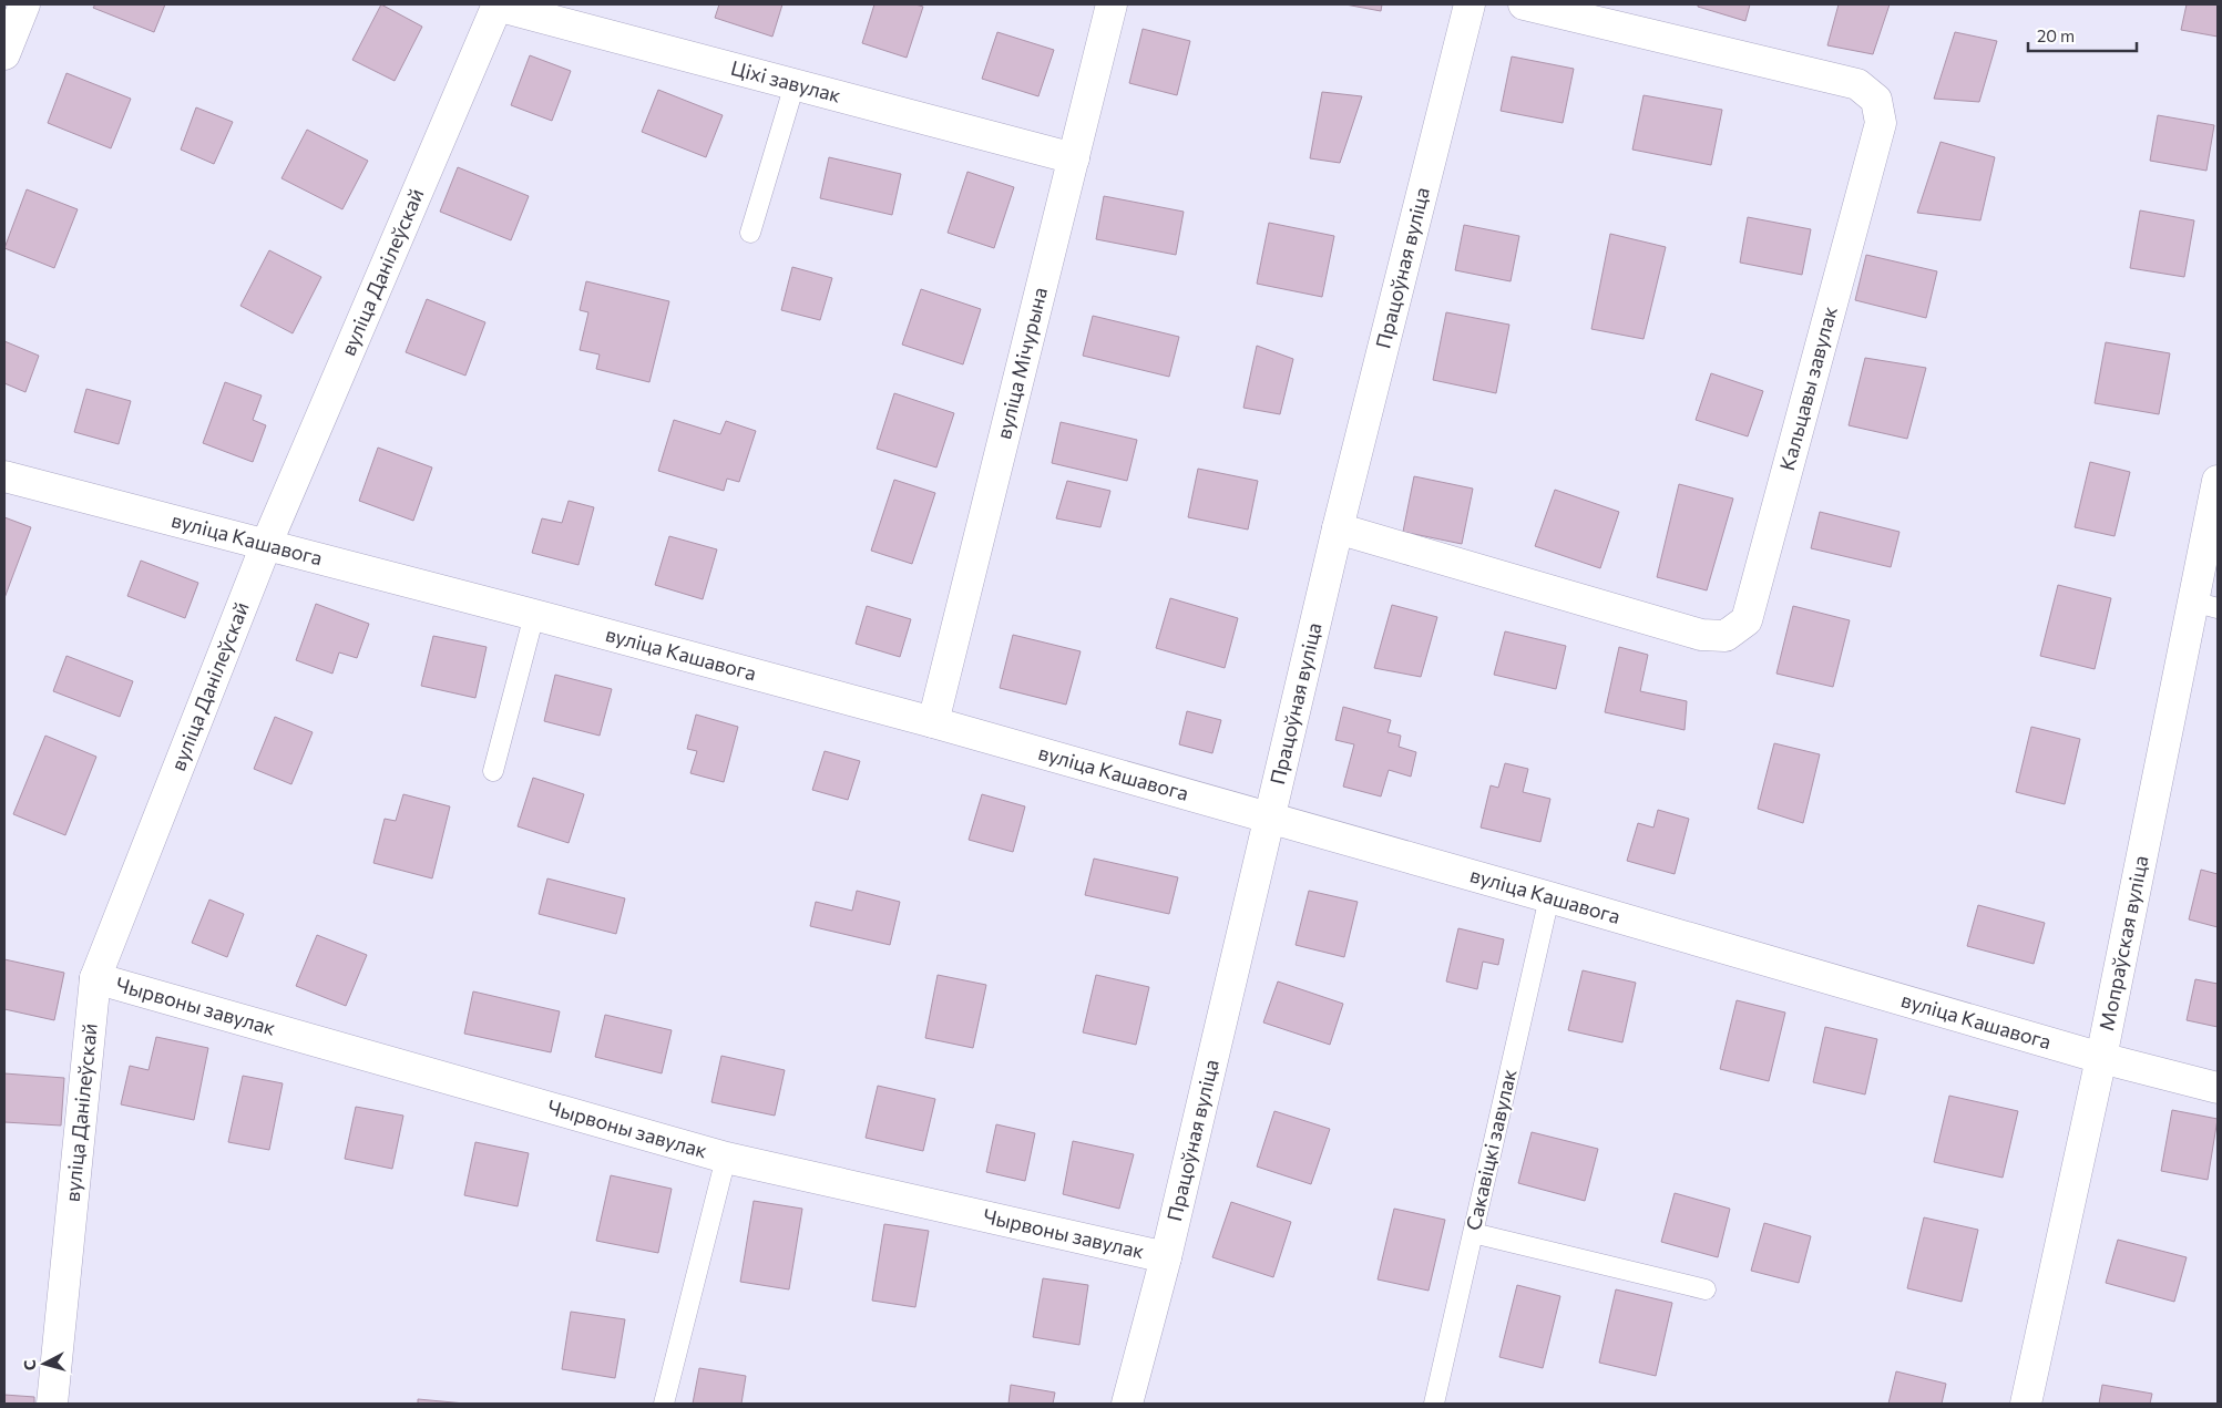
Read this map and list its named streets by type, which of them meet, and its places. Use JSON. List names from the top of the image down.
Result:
{
  "streets": {
    "street": [
      "Ціхі завулак",
      "Працоўная вуліца",
      "вуліца Данілеўскай",
      "вуліца Мічурына",
      "Кальцавы завулак",
      "вуліца Кашавога",
      "Мопраўская вуліца",
      "Чырвоны завулак"
    ],
    "lane": ["Сакавіцкі завулак"]
  },
  "crossings": [
    ["Ціхі завулак", "вуліца Данілеўскай"],
    ["Ціхі завулак", "вуліца Мічурына"],
    ["Працоўная вуліца", "Кальцавы завулак"],
    ["Працоўная вуліца", "вуліца Кашавога"],
    ["Працоўная вуліца", "Чырвоны завулак"],
    ["вуліца Данілеўскай", "вуліца Кашавога"],
    ["вуліца Данілеўскай", "Чырвоны завулак"],
    ["вуліца Мічурына", "вуліца Кашавога"],
    ["вуліца Кашавога", "Мопраўская вуліца"],
    ["вуліца Кашавога", "Сакавіцкі завулак"]
  ],
  "scale_bar": "20 m",
  "north": "left"
}
